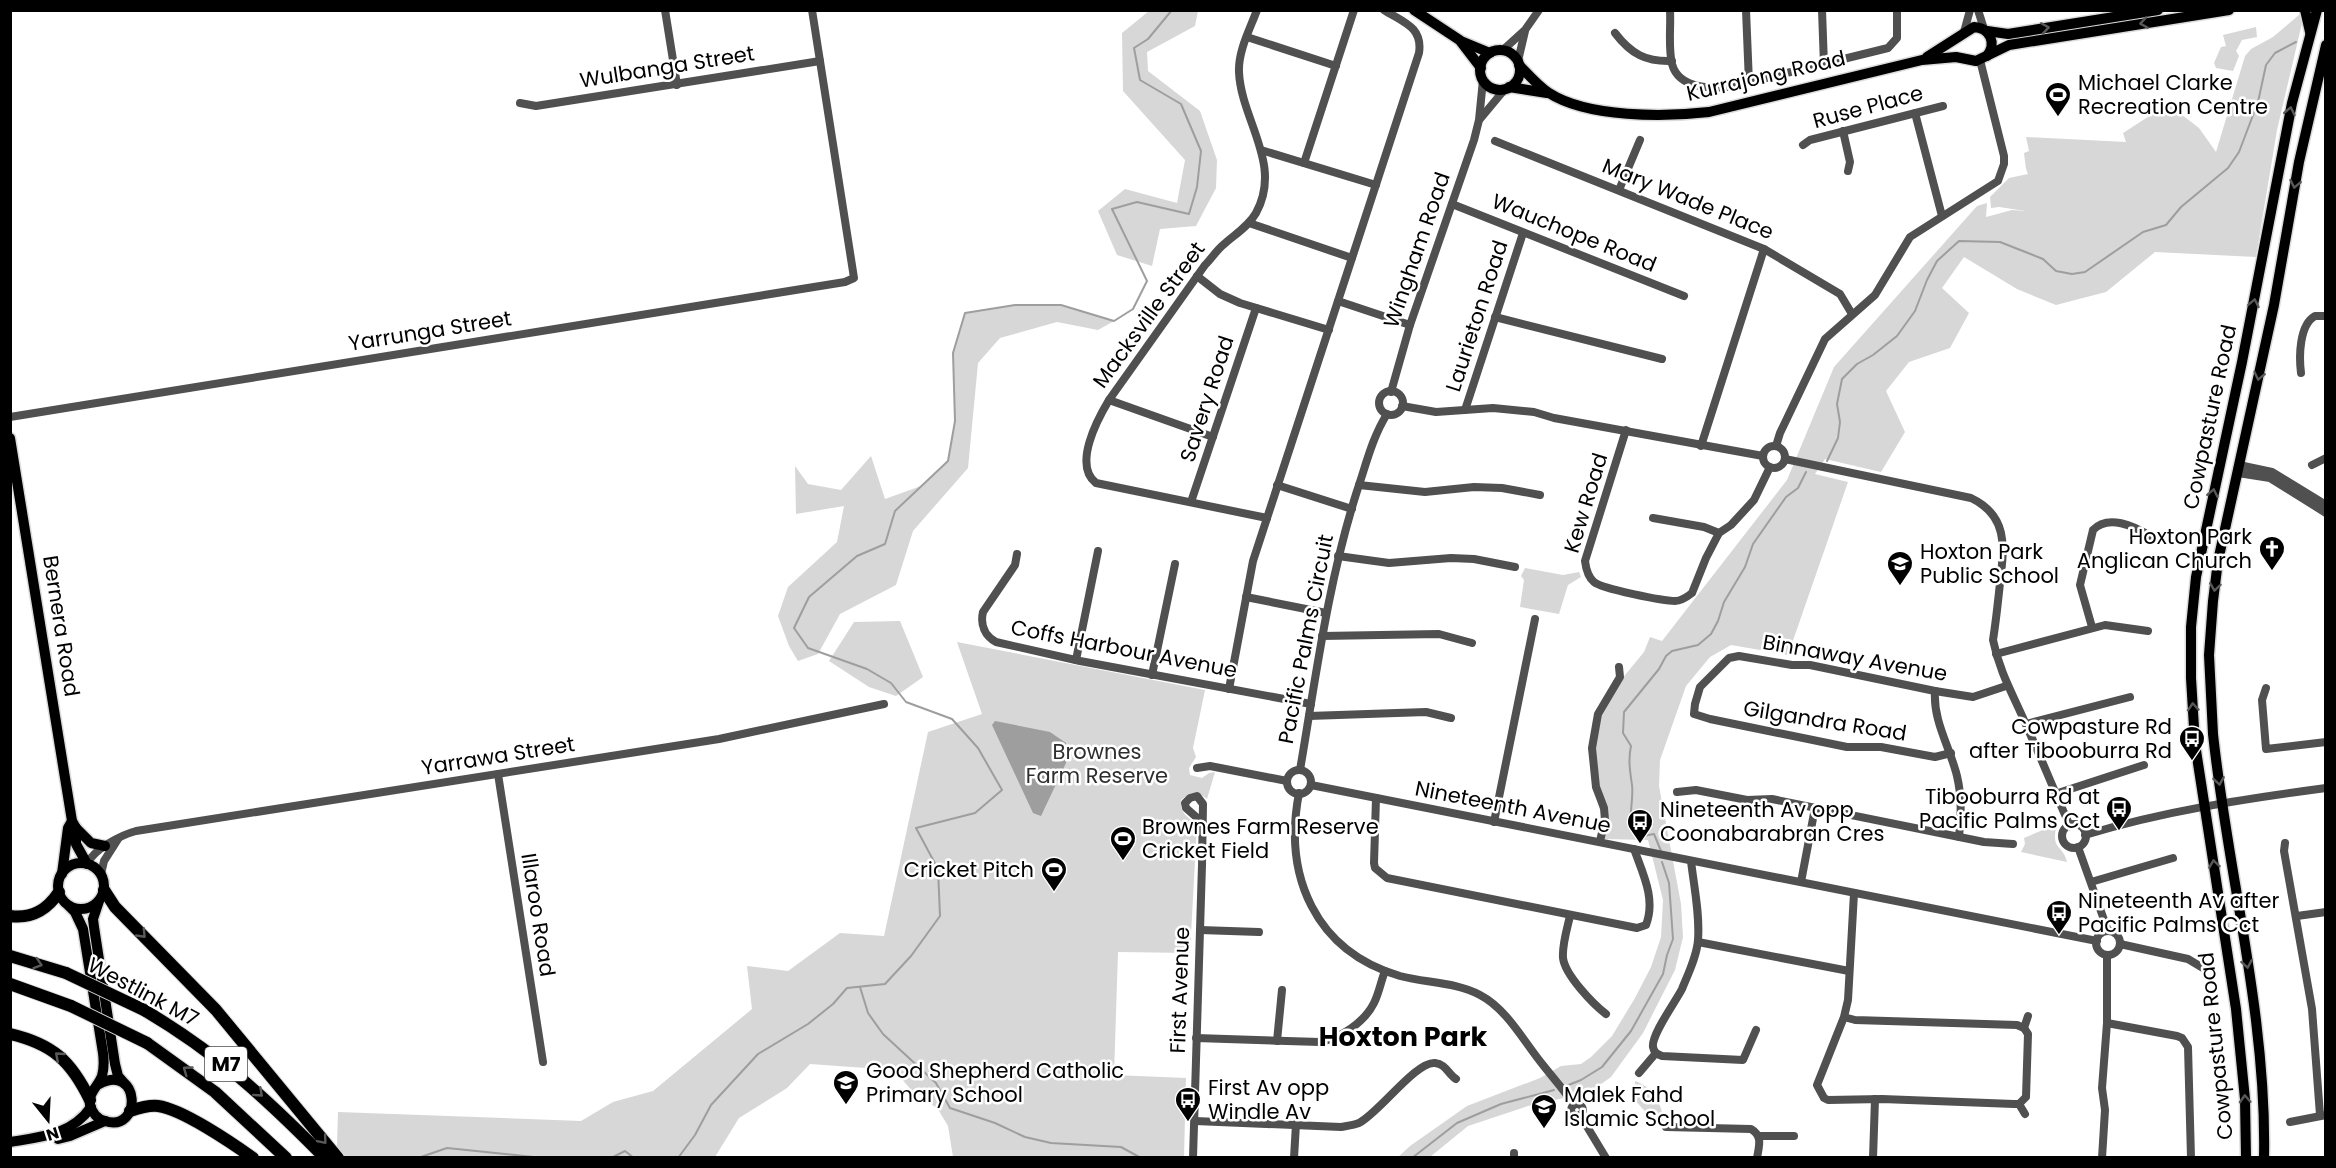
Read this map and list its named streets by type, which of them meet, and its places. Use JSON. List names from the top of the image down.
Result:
{
  "streets": {
    "highway": ["Westlink M7", "M7"],
    "main road": ["Kurrajong Road", "Cowpasture Road", "Bernera Road"],
    "street": [
      "Wulbanga Street",
      "Ruse Place",
      "Mary Wade Place",
      "Wauchope Road",
      "Wingham Road",
      "Macksville Street",
      "Laurieton Road",
      "Yarrunga Street",
      "Savery Road",
      "Kew Road",
      "Pacific Palms Circuit",
      "Coffs Harbour Avenue",
      "Binnaway Avenue",
      "Gilgandra Road",
      "Yarrawa Street",
      "Nineteenth Avenue",
      "Illaroo Road",
      "First Avenue"
    ]
  },
  "crossings": [
    ["Wulbanga Street", "Yarrunga Street"],
    ["Kurrajong Road", "Wingham Road"],
    ["Wauchope Road", "Wingham Road"],
    ["Wauchope Road", "Laurieton Road"],
    ["Wingham Road", "Pacific Palms Circuit"],
    ["Macksville Street", "Savery Road"],
    ["Bernera Road", "Yarrawa Street"],
    ["Pacific Palms Circuit", "Coffs Harbour Avenue"],
    ["Pacific Palms Circuit", "Nineteenth Avenue"],
    ["Binnaway Avenue", "Gilgandra Road"],
    ["Yarrawa Street", "Illaroo Road"]
  ],
  "districts": ["Hoxton Park"],
  "parks": ["Brownes Farm Reserve"],
  "places": {
    "sports": ["Michael Clarke Recreation Centre", "Brownes Farm Reserve Cricket Field", "Cricket Pitch"],
    "church": ["Hoxton Park Anglican Church"],
    "school or university": ["Hoxton Park Public School", "Good Shepherd Catholic Primary School", "Malek Fahd Islamic School"],
    "bus stop": [
      "Cowpasture Rd after Tibooburra Rd",
      "Tibooburra Rd at Pacific Palms Cct",
      "Nineteenth Av opp Coonabarabran Cres",
      "Nineteenth Av after Pacific Palms Cct",
      "First Av opp Windle Av"
    ]
  },
  "north": "bottom"
}
